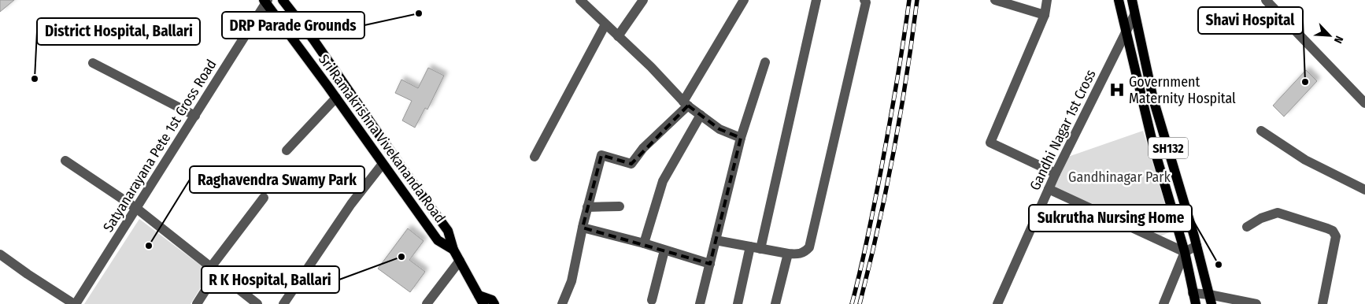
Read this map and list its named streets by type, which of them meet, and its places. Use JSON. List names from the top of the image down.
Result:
{
  "streets": {
    "main road": ["Sri Ramakrishna Vivekananda Road", "SH132"],
    "street": ["Gandhi Nagar 1st Cross", "Satyanarayana Pete 1st Cross Road"]
  },
  "crossings": [
    ["Gandhi Nagar 1st Cross", "SH132"],
    ["Sri Ramakrishna Vivekananda Road", "Satyanarayana Pete 1st Cross Road"]
  ],
  "parks": ["Gandhinagar Park"],
  "places": {
    "other": [
      "DRP Parade Grounds",
      "District Hospital, Ballari",
      "Shavi Hospital",
      "Raghavendra Swamy Park",
      "R K Hospital, Ballari",
      "Sukrutha Nursing Home"
    ],
    "hospital": ["Government Maternity Hospital"]
  },
  "north": "bottom right"
}
